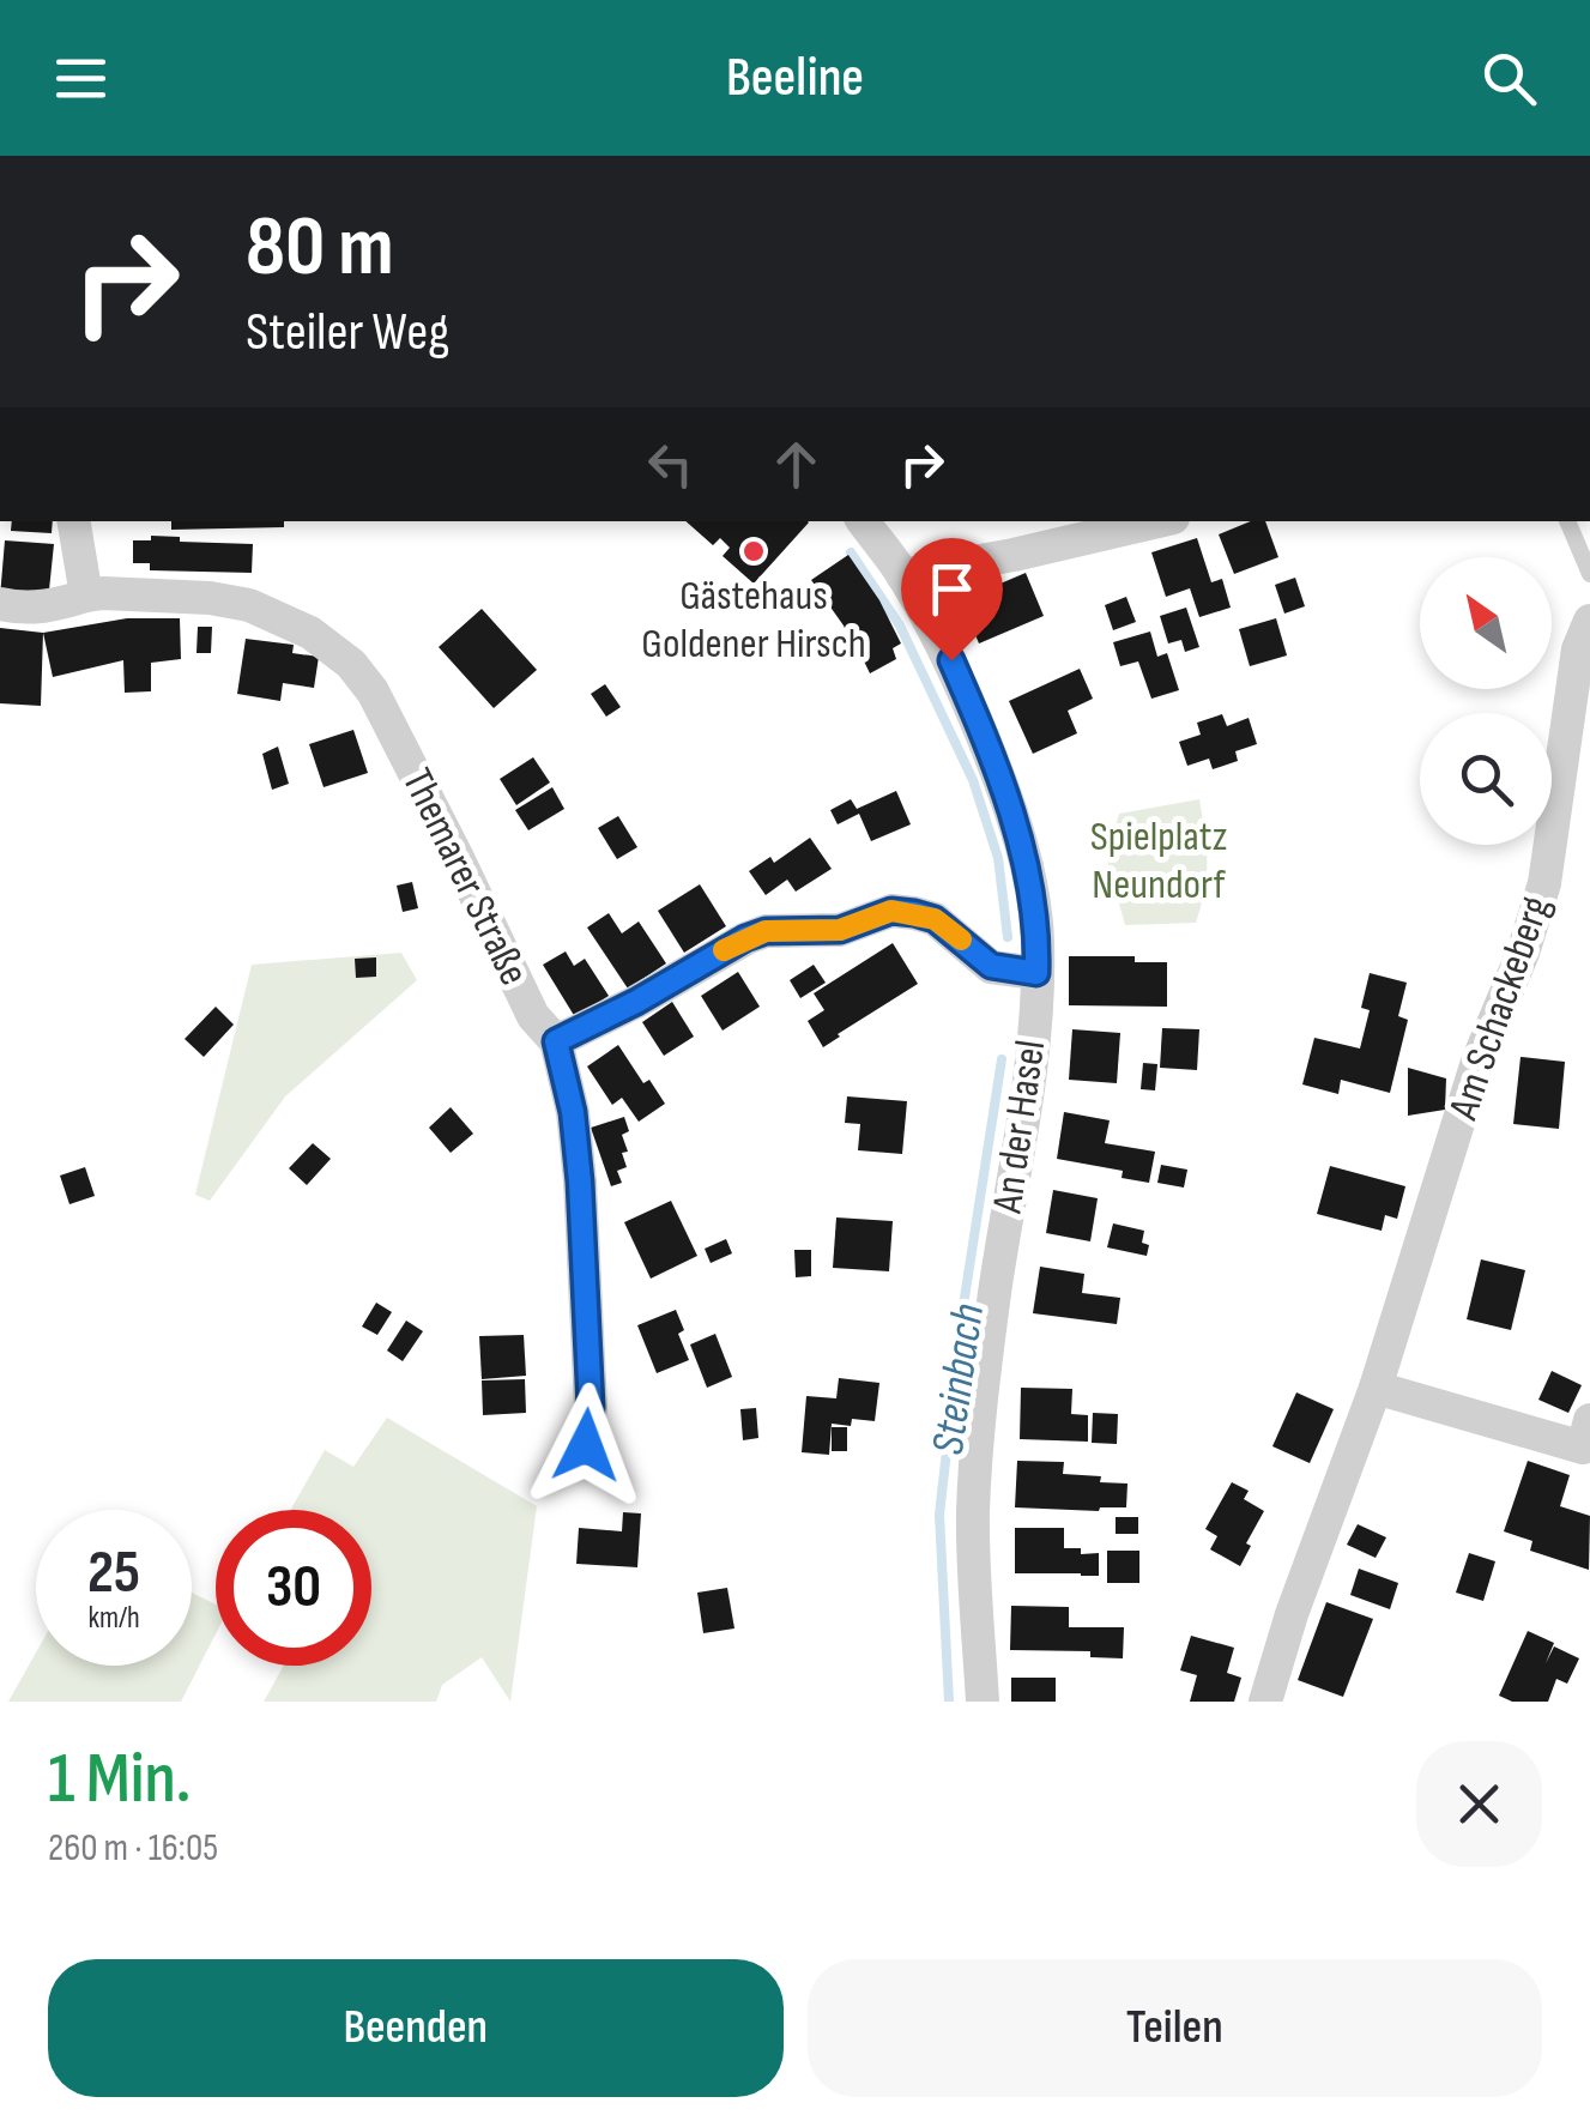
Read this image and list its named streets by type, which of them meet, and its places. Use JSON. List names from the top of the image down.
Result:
{
  "streets": {
    "street": ["Themarer Straße", "Am Schackeberg", "An der Hasel"]
  },
  "water": ["Steinbach"],
  "parks": ["Spielplatz Neundorf"],
  "places": ["Gästehaus Goldener Hirsch"],
  "north": "top left",
  "page": {
    "header": "Beeline",
    "turn": ["80 m", "Steiler Weg"],
    "speed": "25 km/h",
    "limit": "30",
    "heading": ["1 Min.", "260 m · 16:05"],
    "buttons": ["Beenden", "Teilen"]
  }
}
